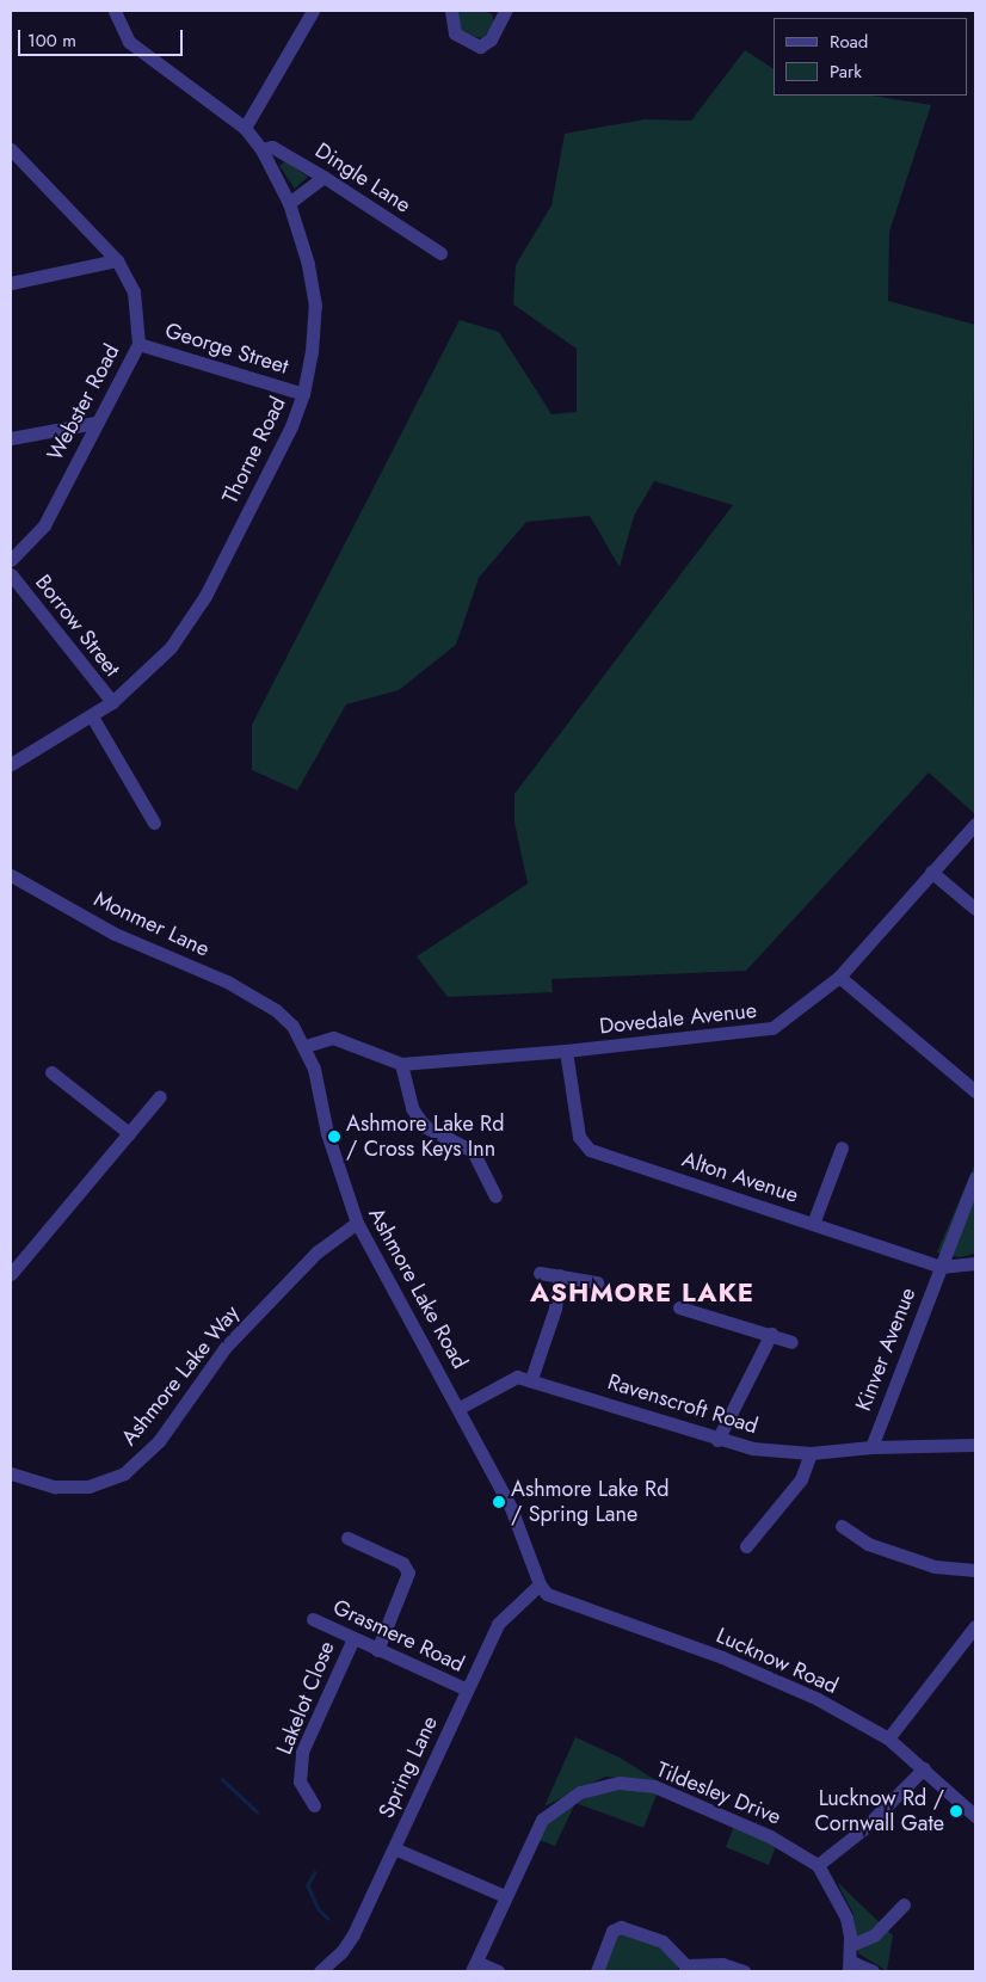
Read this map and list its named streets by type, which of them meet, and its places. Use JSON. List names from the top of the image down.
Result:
{
  "streets": {
    "street": [
      "Dingle Lane",
      "George Street",
      "Webster Road",
      "Thorne Road",
      "Borrow Street",
      "Monmer Lane",
      "Dovedale Avenue",
      "Alton Avenue",
      "Ashmore Lake Road",
      "Kinver Avenue",
      "Ashmore Lake Way",
      "Ravenscroft Road",
      "Grasmere Road",
      "Lucknow Road",
      "Lakelot Close",
      "Spring Lane",
      "Tildesley Drive"
    ]
  },
  "crossings": [
    ["Dingle Lane", "Thorne Road"],
    ["George Street", "Webster Road"],
    ["George Street", "Thorne Road"],
    ["Thorne Road", "Borrow Street"],
    ["Monmer Lane", "Ashmore Lake Road"],
    ["Dovedale Avenue", "Alton Avenue"],
    ["Dovedale Avenue", "Ashmore Lake Road"],
    ["Alton Avenue", "Kinver Avenue"],
    ["Ashmore Lake Road", "Ashmore Lake Way"],
    ["Ashmore Lake Road", "Lucknow Road"],
    ["Ashmore Lake Road", "Spring Lane"],
    ["Kinver Avenue", "Ravenscroft Road"],
    ["Grasmere Road", "Lakelot Close"],
    ["Grasmere Road", "Spring Lane"],
    ["Lucknow Road", "Spring Lane"]
  ],
  "districts": ["ASHMORE LAKE"],
  "places": ["Ashmore Lake Rd / Cross Keys Inn", "Ashmore Lake Rd / Spring Lane", "Lucknow Rd / Cornwall Gate"],
  "legend": ["Road", "Park"],
  "scale_bar": "100 m"
}
